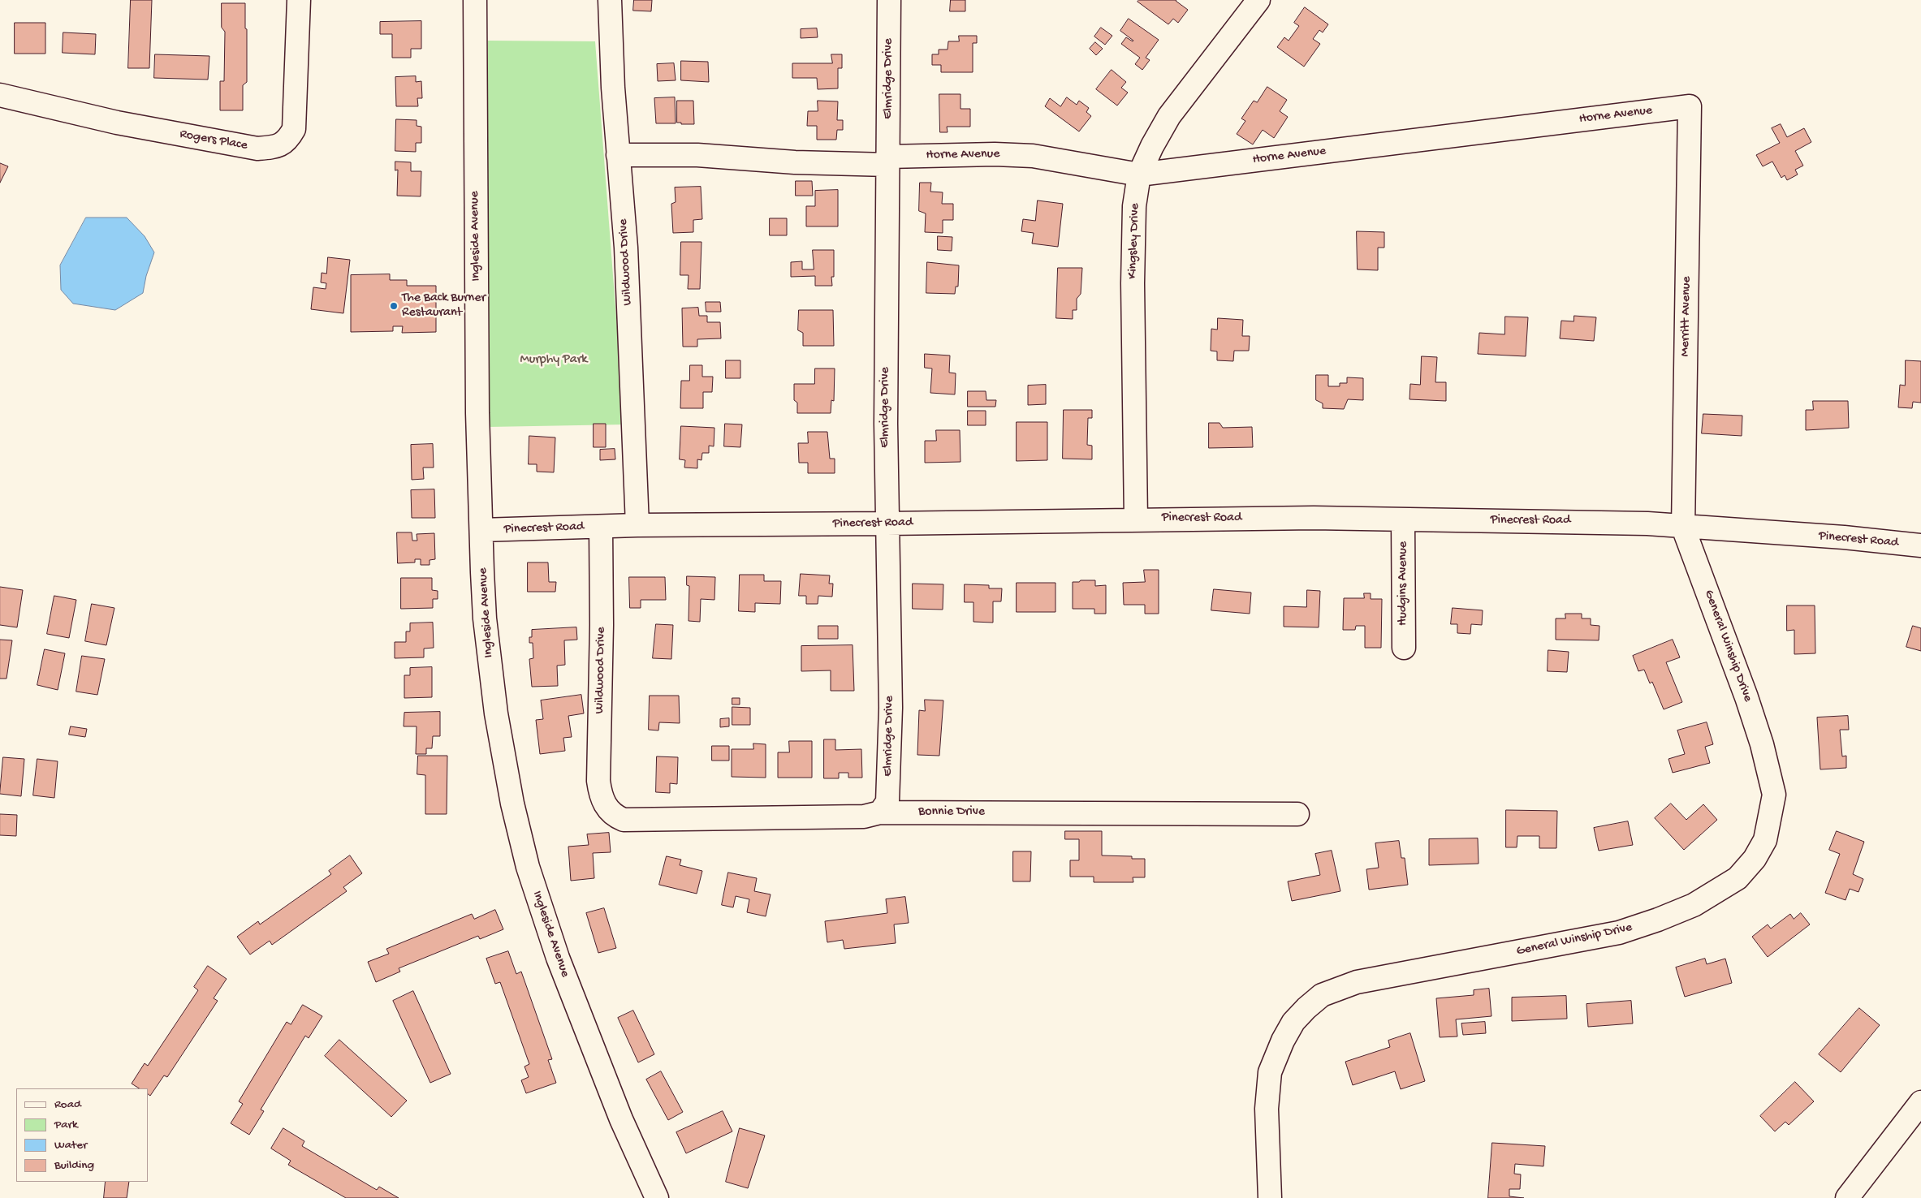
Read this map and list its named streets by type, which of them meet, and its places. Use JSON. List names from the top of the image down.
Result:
{
  "streets": {
    "street": [
      "Elmridge Drive",
      "Horne Avenue",
      "Rogers Place",
      "Ingleside Avenue",
      "Kingsley Drive",
      "Wildwood Drive",
      "Merritt Avenue",
      "Pinecrest Road",
      "Hudgins Avenue",
      "General Winship Drive",
      "Bonnie Drive"
    ]
  },
  "crossings": [
    ["Elmridge Drive", "Horne Avenue"],
    ["Elmridge Drive", "Pinecrest Road"],
    ["Elmridge Drive", "Bonnie Drive"],
    ["Horne Avenue", "Kingsley Drive"],
    ["Horne Avenue", "Wildwood Drive"],
    ["Horne Avenue", "Merritt Avenue"],
    ["Ingleside Avenue", "Pinecrest Road"],
    ["Kingsley Drive", "Pinecrest Road"],
    ["Wildwood Drive", "Pinecrest Road"],
    ["Wildwood Drive", "Bonnie Drive"],
    ["Merritt Avenue", "Pinecrest Road"],
    ["Merritt Avenue", "General Winship Drive"],
    ["Pinecrest Road", "Hudgins Avenue"],
    ["Pinecrest Road", "General Winship Drive"]
  ],
  "parks": ["Murphy Park"],
  "places": ["The Back Burner Restaurant"],
  "legend": [
    "Road",
    "Park",
    "Water",
    "Building"
  ]
}
